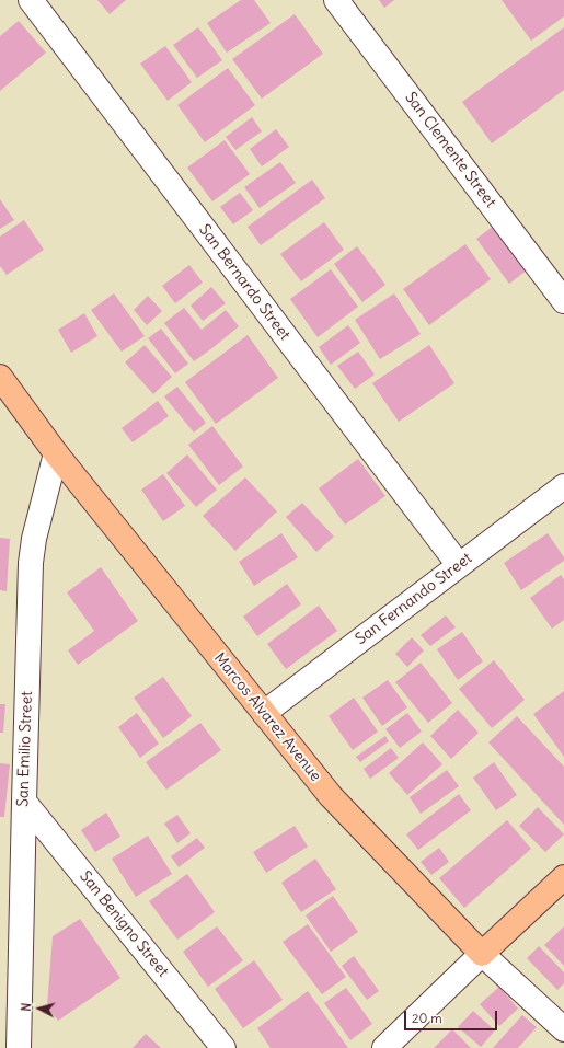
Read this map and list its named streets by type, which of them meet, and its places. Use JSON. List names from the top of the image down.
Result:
{
  "streets": {
    "main road": ["Marcos Alvarez Avenue"],
    "street": [
      "San Clemente Street",
      "San Bernardo Street",
      "San Fernando Street",
      "San Emilio Street",
      "San Benigno Street"
    ]
  },
  "crossings": [
    ["San Bernardo Street", "San Fernando Street"],
    ["San Fernando Street", "Marcos Alvarez Avenue"],
    ["Marcos Alvarez Avenue", "San Emilio Street"],
    ["San Emilio Street", "San Benigno Street"]
  ],
  "scale_bar": "20 m",
  "north": "left"
}
